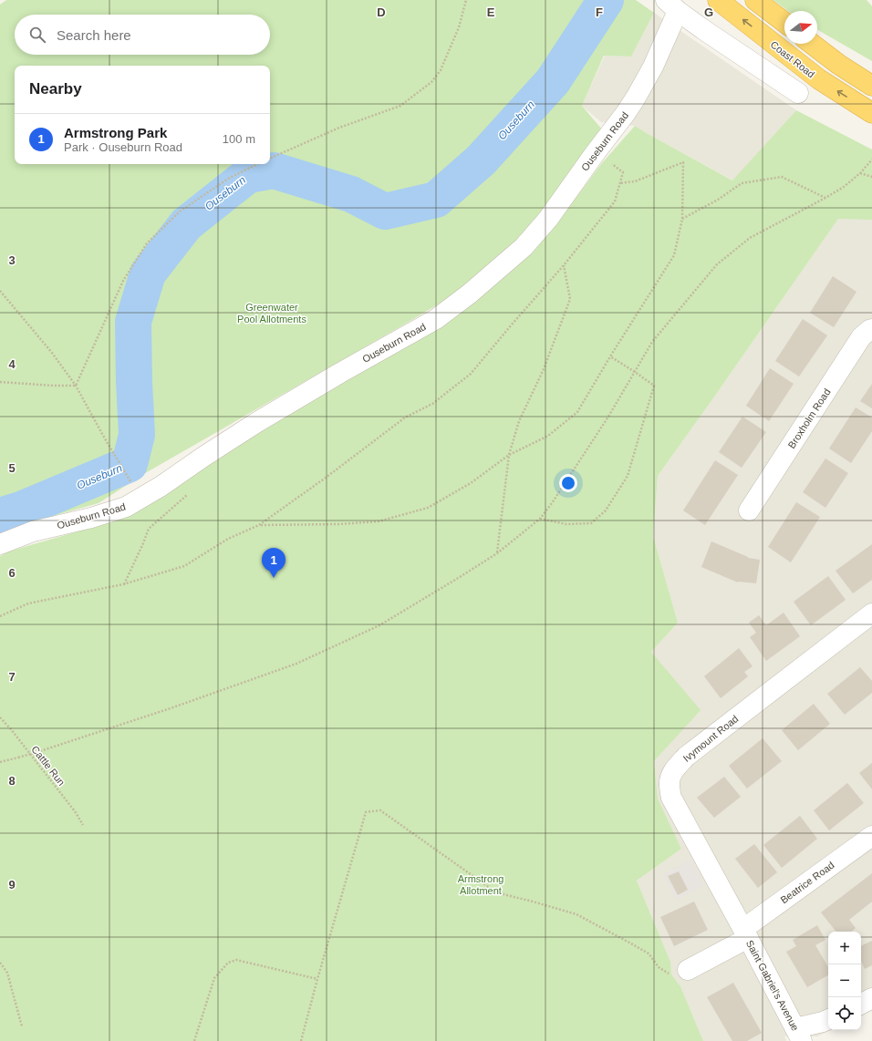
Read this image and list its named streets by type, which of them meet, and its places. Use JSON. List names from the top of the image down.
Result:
{
  "streets": {
    "highway": ["Coast Road"],
    "street": [
      "Ouseburn Road",
      "Broxholm Road",
      "Ivymount Road",
      "Beatrice Road",
      "Saint Gabriel's Avenue"
    ],
    "path": ["Cattle Run"]
  },
  "crossings": [
    ["Ivymount Road", "Beatrice Road"],
    ["Ivymount Road", "Saint Gabriel's Avenue"],
    ["Beatrice Road", "Saint Gabriel's Avenue"]
  ],
  "water": ["Ouseburn"],
  "parks": ["Greenwater Pool Allotments", "Armstrong Allotment"],
  "north": "right",
  "page": {
    "search": "Search here",
    "heading": "Nearby",
    "list": [
      {
        "mark": "1",
        "name": "Armstrong Park",
        "note": "Park · Ouseburn Road",
        "value": "100 m"
      }
    ],
    "pins": "1",
    "map_buttons": ["+", "−"]
  },
  "grid": {
    "columns": [
      "D",
      "E",
      "F",
      "G"
    ],
    "rows": [
      "3",
      "4",
      "5",
      "6",
      "7",
      "8",
      "9"
    ]
  }
}
